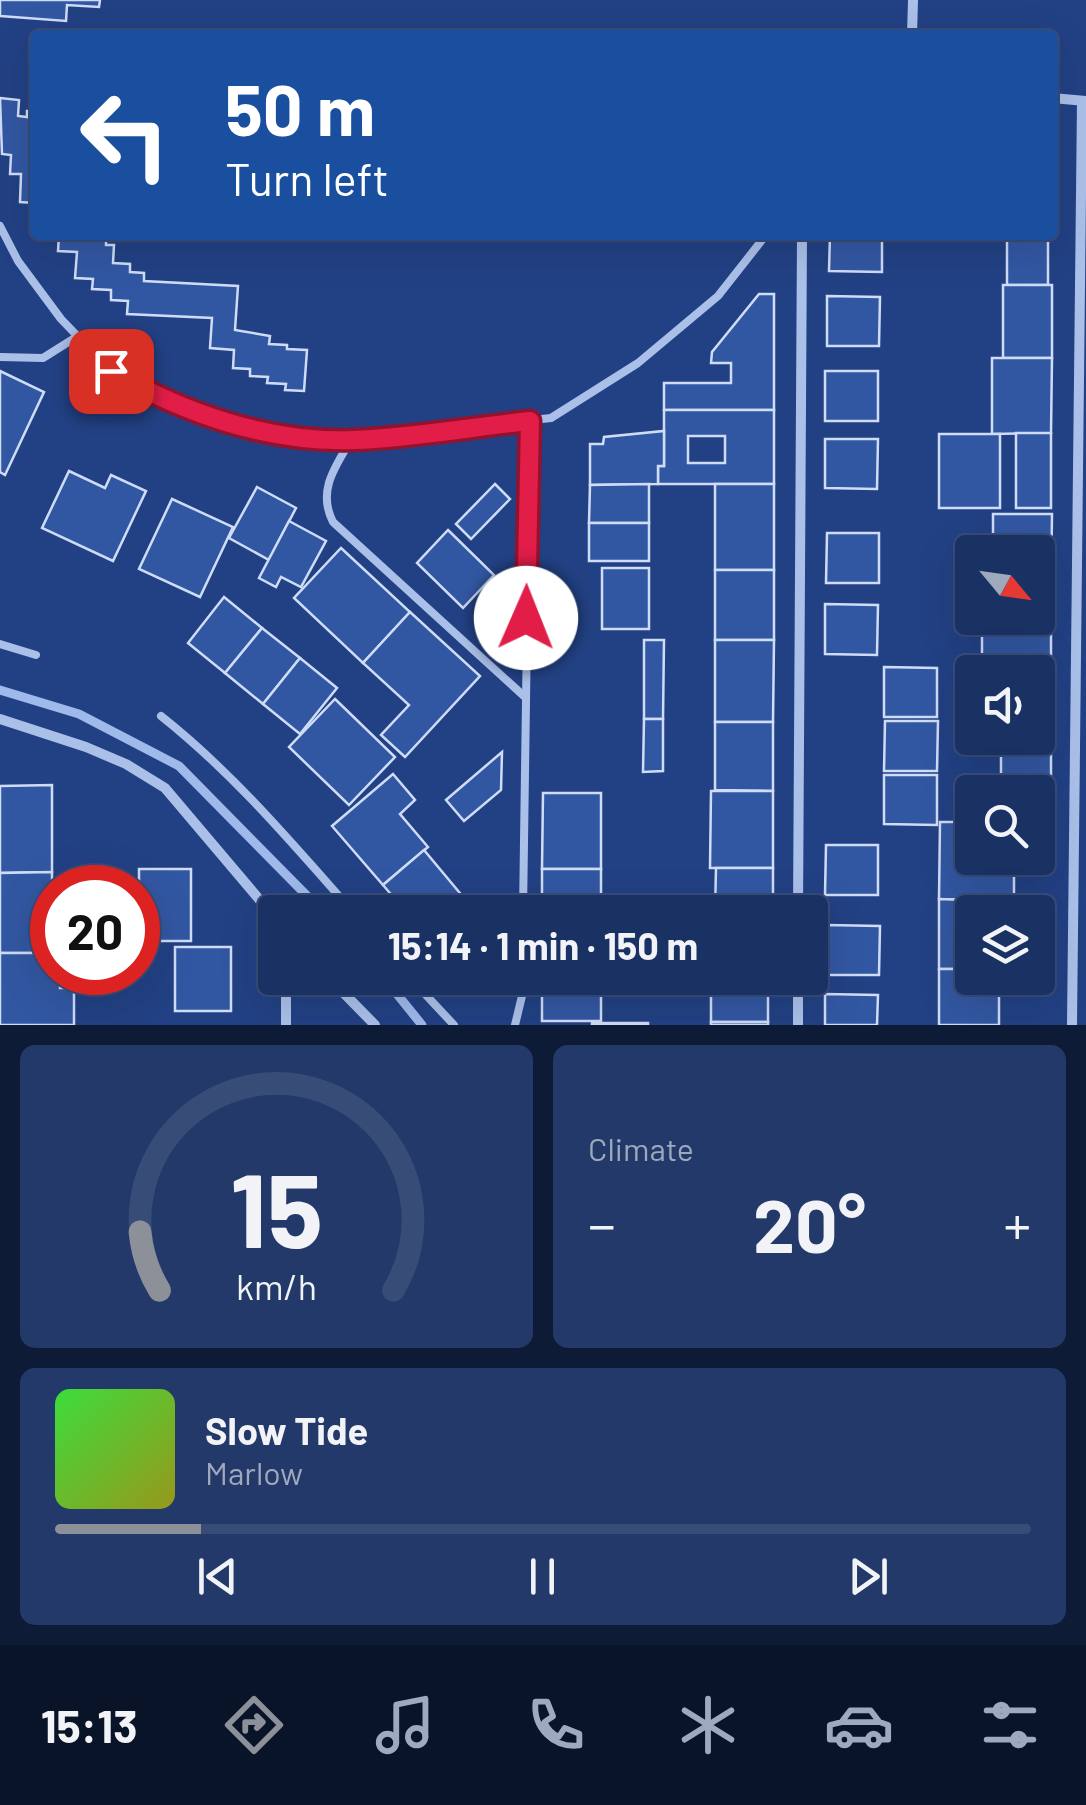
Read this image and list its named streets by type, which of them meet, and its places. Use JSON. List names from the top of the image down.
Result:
{
  "north": "bottom right",
  "page": {
    "turn": ["50 m", "Turn left"],
    "limit": "20",
    "trip": "15:14 · 1 min · 150 m",
    "tile": "Climate",
    "heat": ["−", "20°", "+"],
    "song": ["Slow Tide", "Marlow"],
    "tabs": "15:13",
    "gauge": ["15", "km/h"]
  }
}
